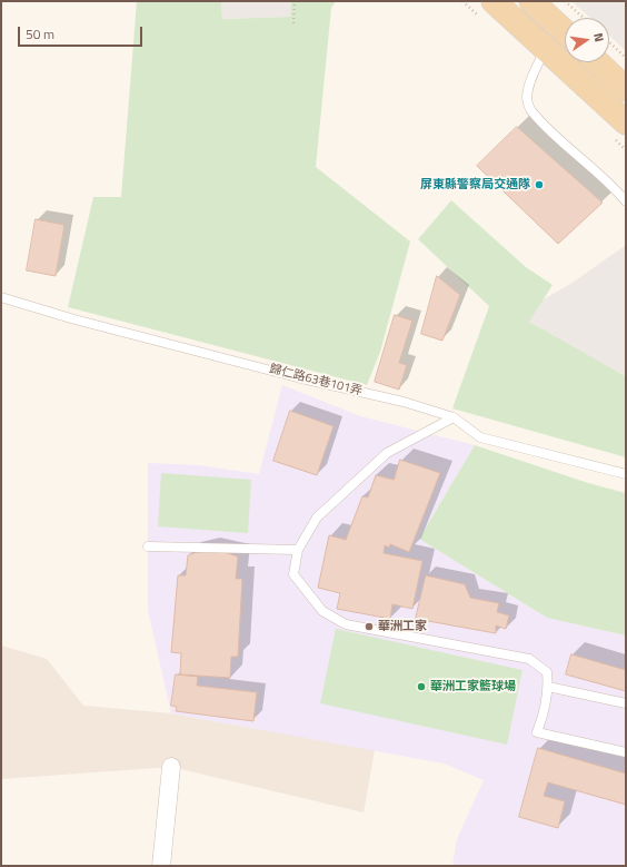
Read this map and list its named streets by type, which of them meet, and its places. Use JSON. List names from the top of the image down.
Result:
{
  "streets": {
    "lane": ["歸仁路63巷101弄"]
  },
  "places": ["屏東縣警察局交通隊", "華洲工家", "華洲工家籃球場"],
  "scale_bar": "50 m",
  "north": "right"
}
